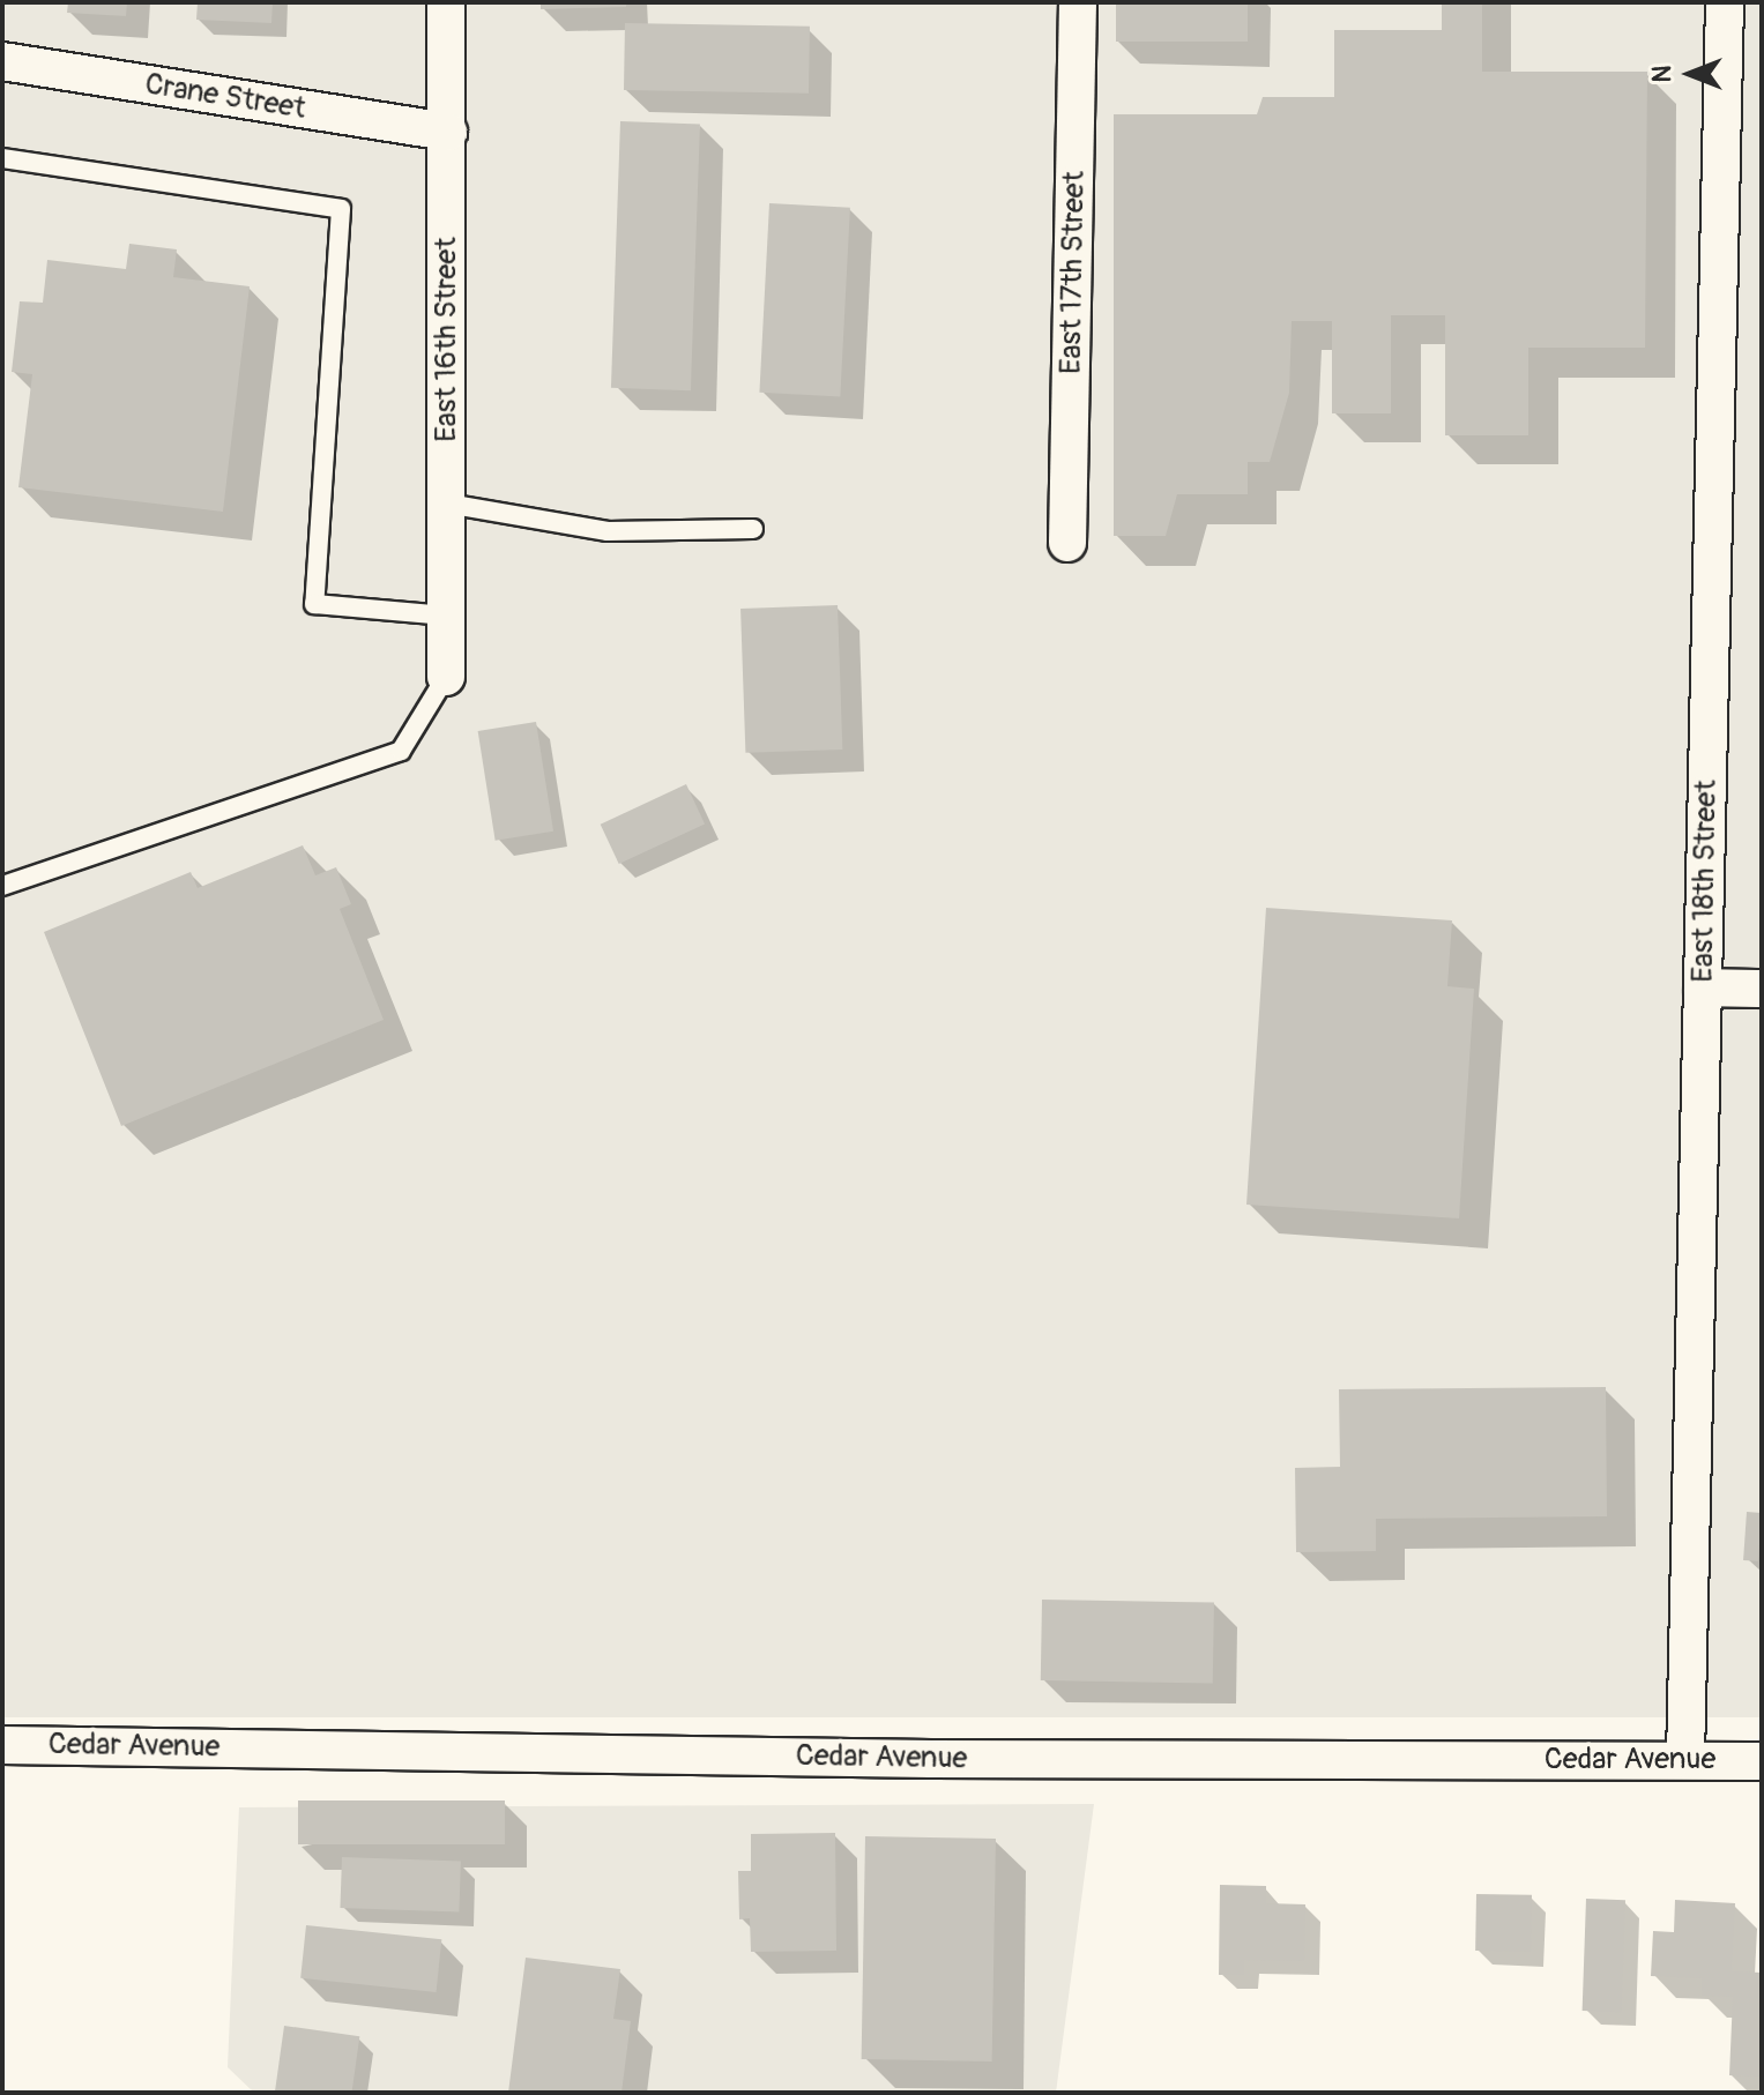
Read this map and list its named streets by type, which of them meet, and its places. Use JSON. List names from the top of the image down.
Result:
{
  "streets": {
    "street": [
      "Crane Street",
      "East 17th Street",
      "East 16th Street",
      "East 18th Street",
      "Cedar Avenue"
    ]
  },
  "crossings": [
    ["Crane Street", "East 16th Street"],
    ["East 18th Street", "Cedar Avenue"]
  ],
  "north": "left"
}
